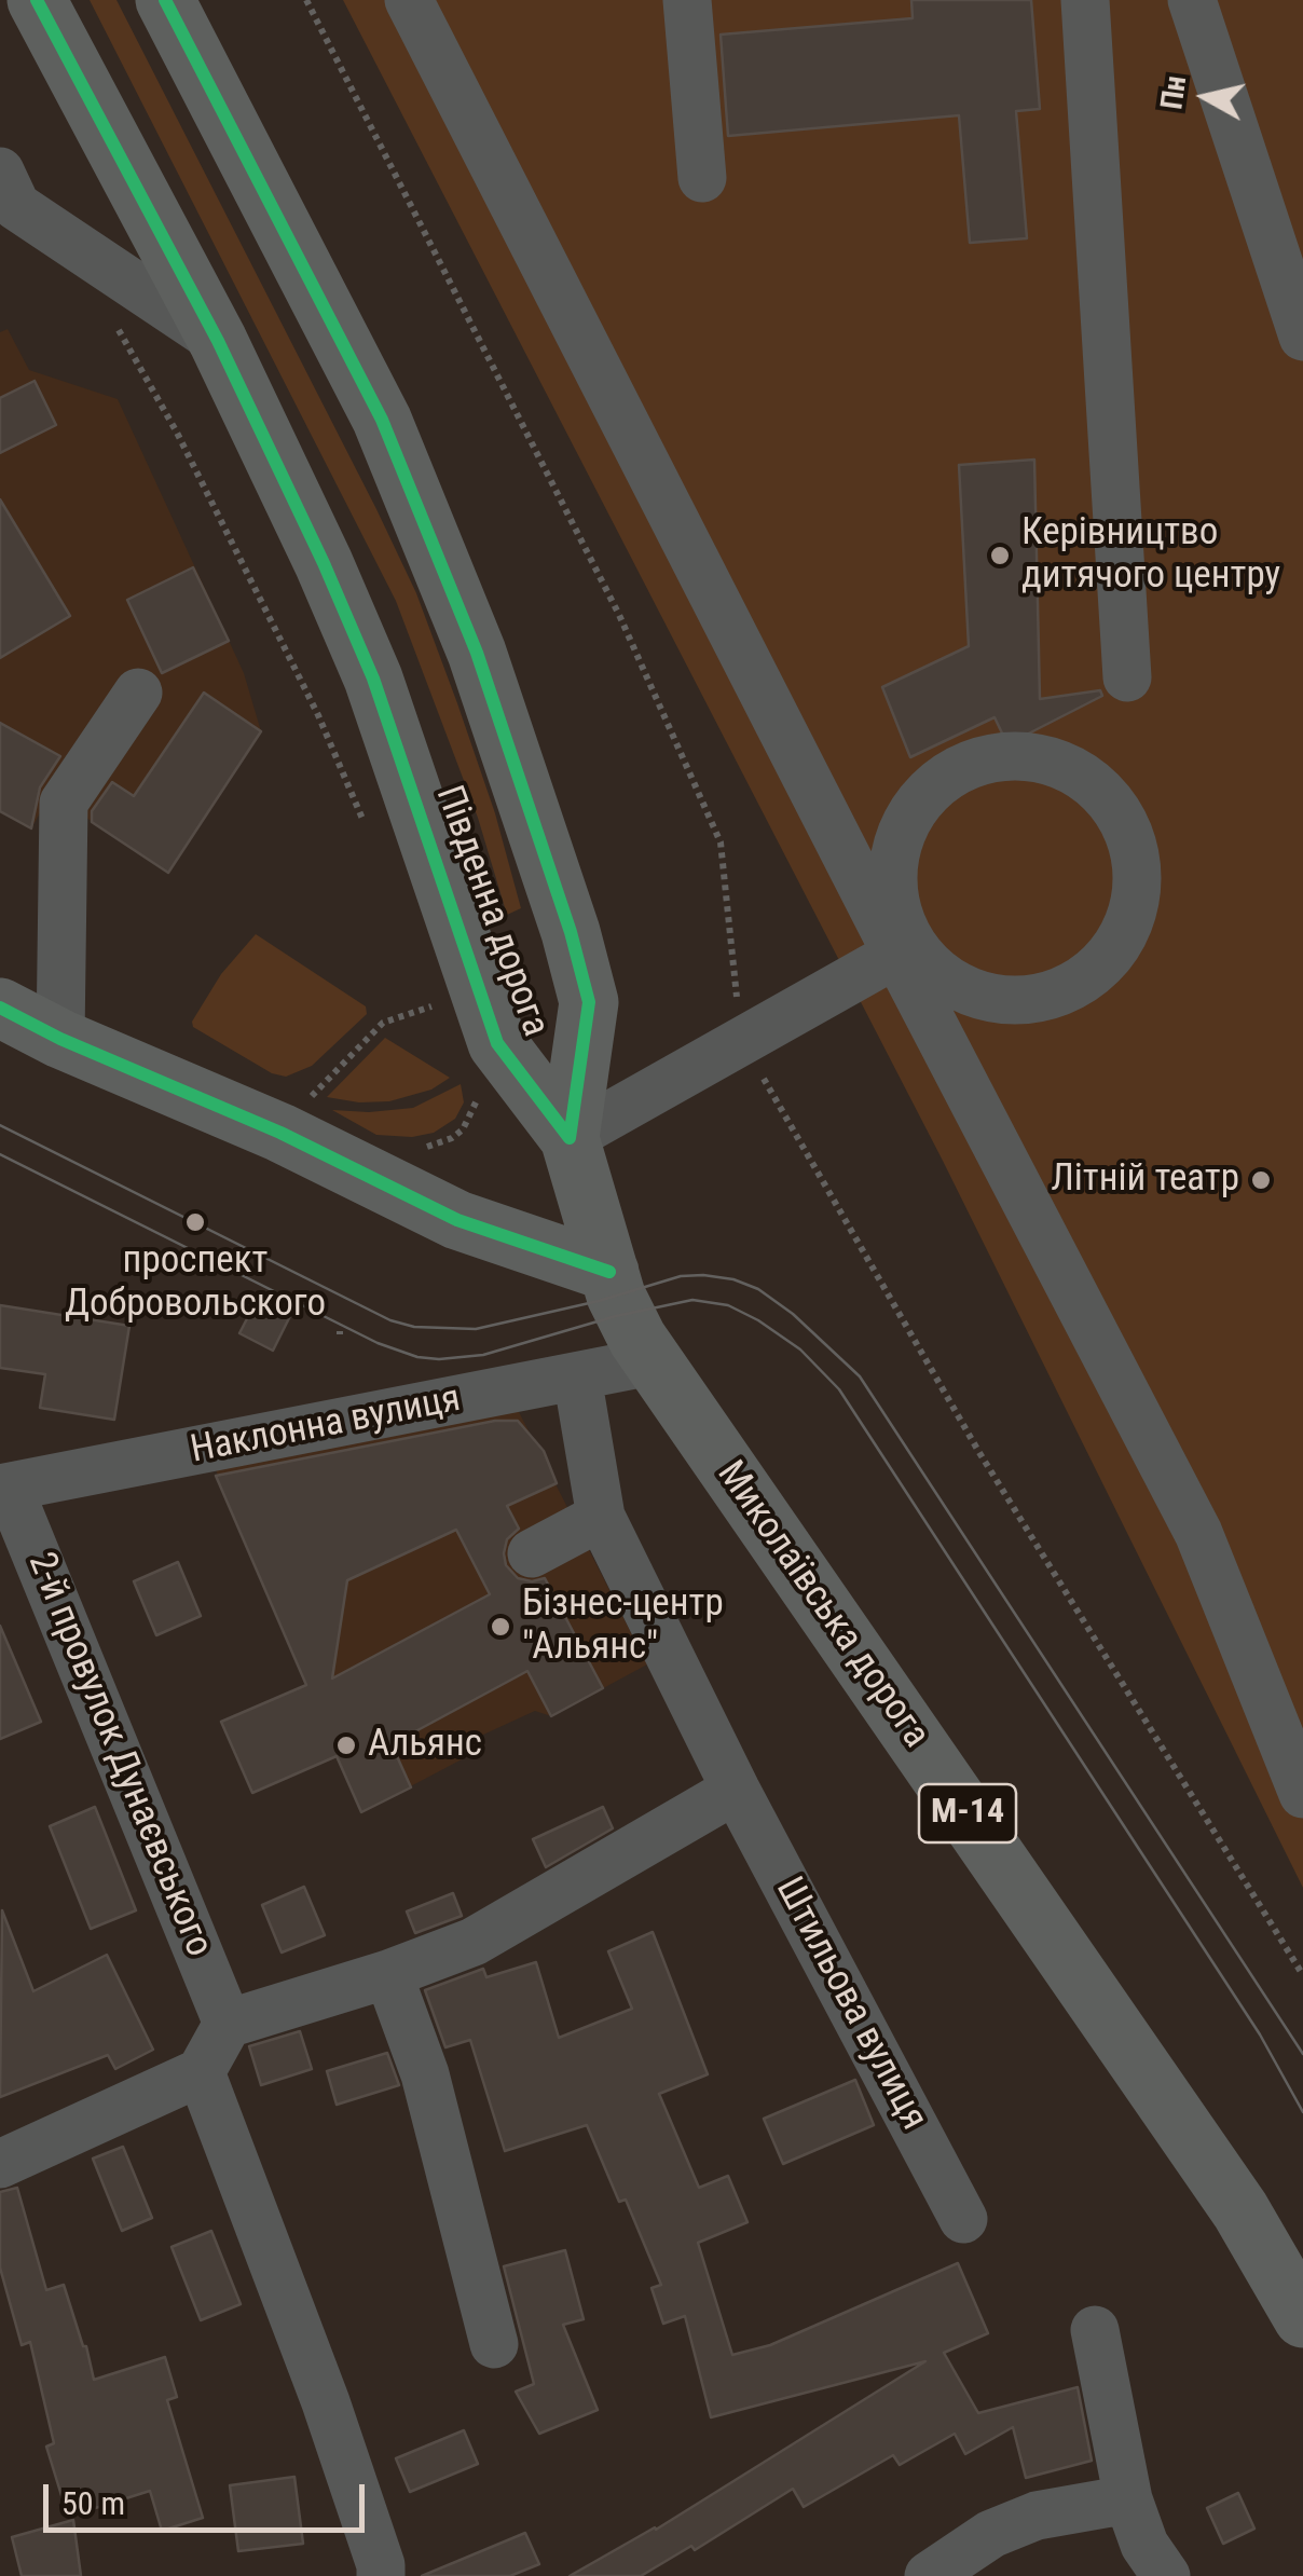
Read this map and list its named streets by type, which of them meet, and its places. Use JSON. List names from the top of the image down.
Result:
{
  "streets": {
    "main road": ["Південна дорога", "Миколаївська дорога", "М-14"],
    "street": ["Наклонна вулиця", "2-й провулок Дунаєвського", "Штильова вулиця"]
  },
  "crossings": [
    ["Південна дорога", "Миколаївська дорога"],
    ["Наклонна вулиця", "Миколаївська дорога"],
    ["Наклонна вулиця", "2-й провулок Дунаєвського"],
    ["Наклонна вулиця", "Штильова вулиця"]
  ],
  "places": [
    "Керівництво дитячого центру",
    "Літній театр",
    "проспект Добровольского",
    "Бізнес-центр \"Альянс\"",
    "Альянс"
  ],
  "scale_bar": "50 m",
  "north": "left"
}
